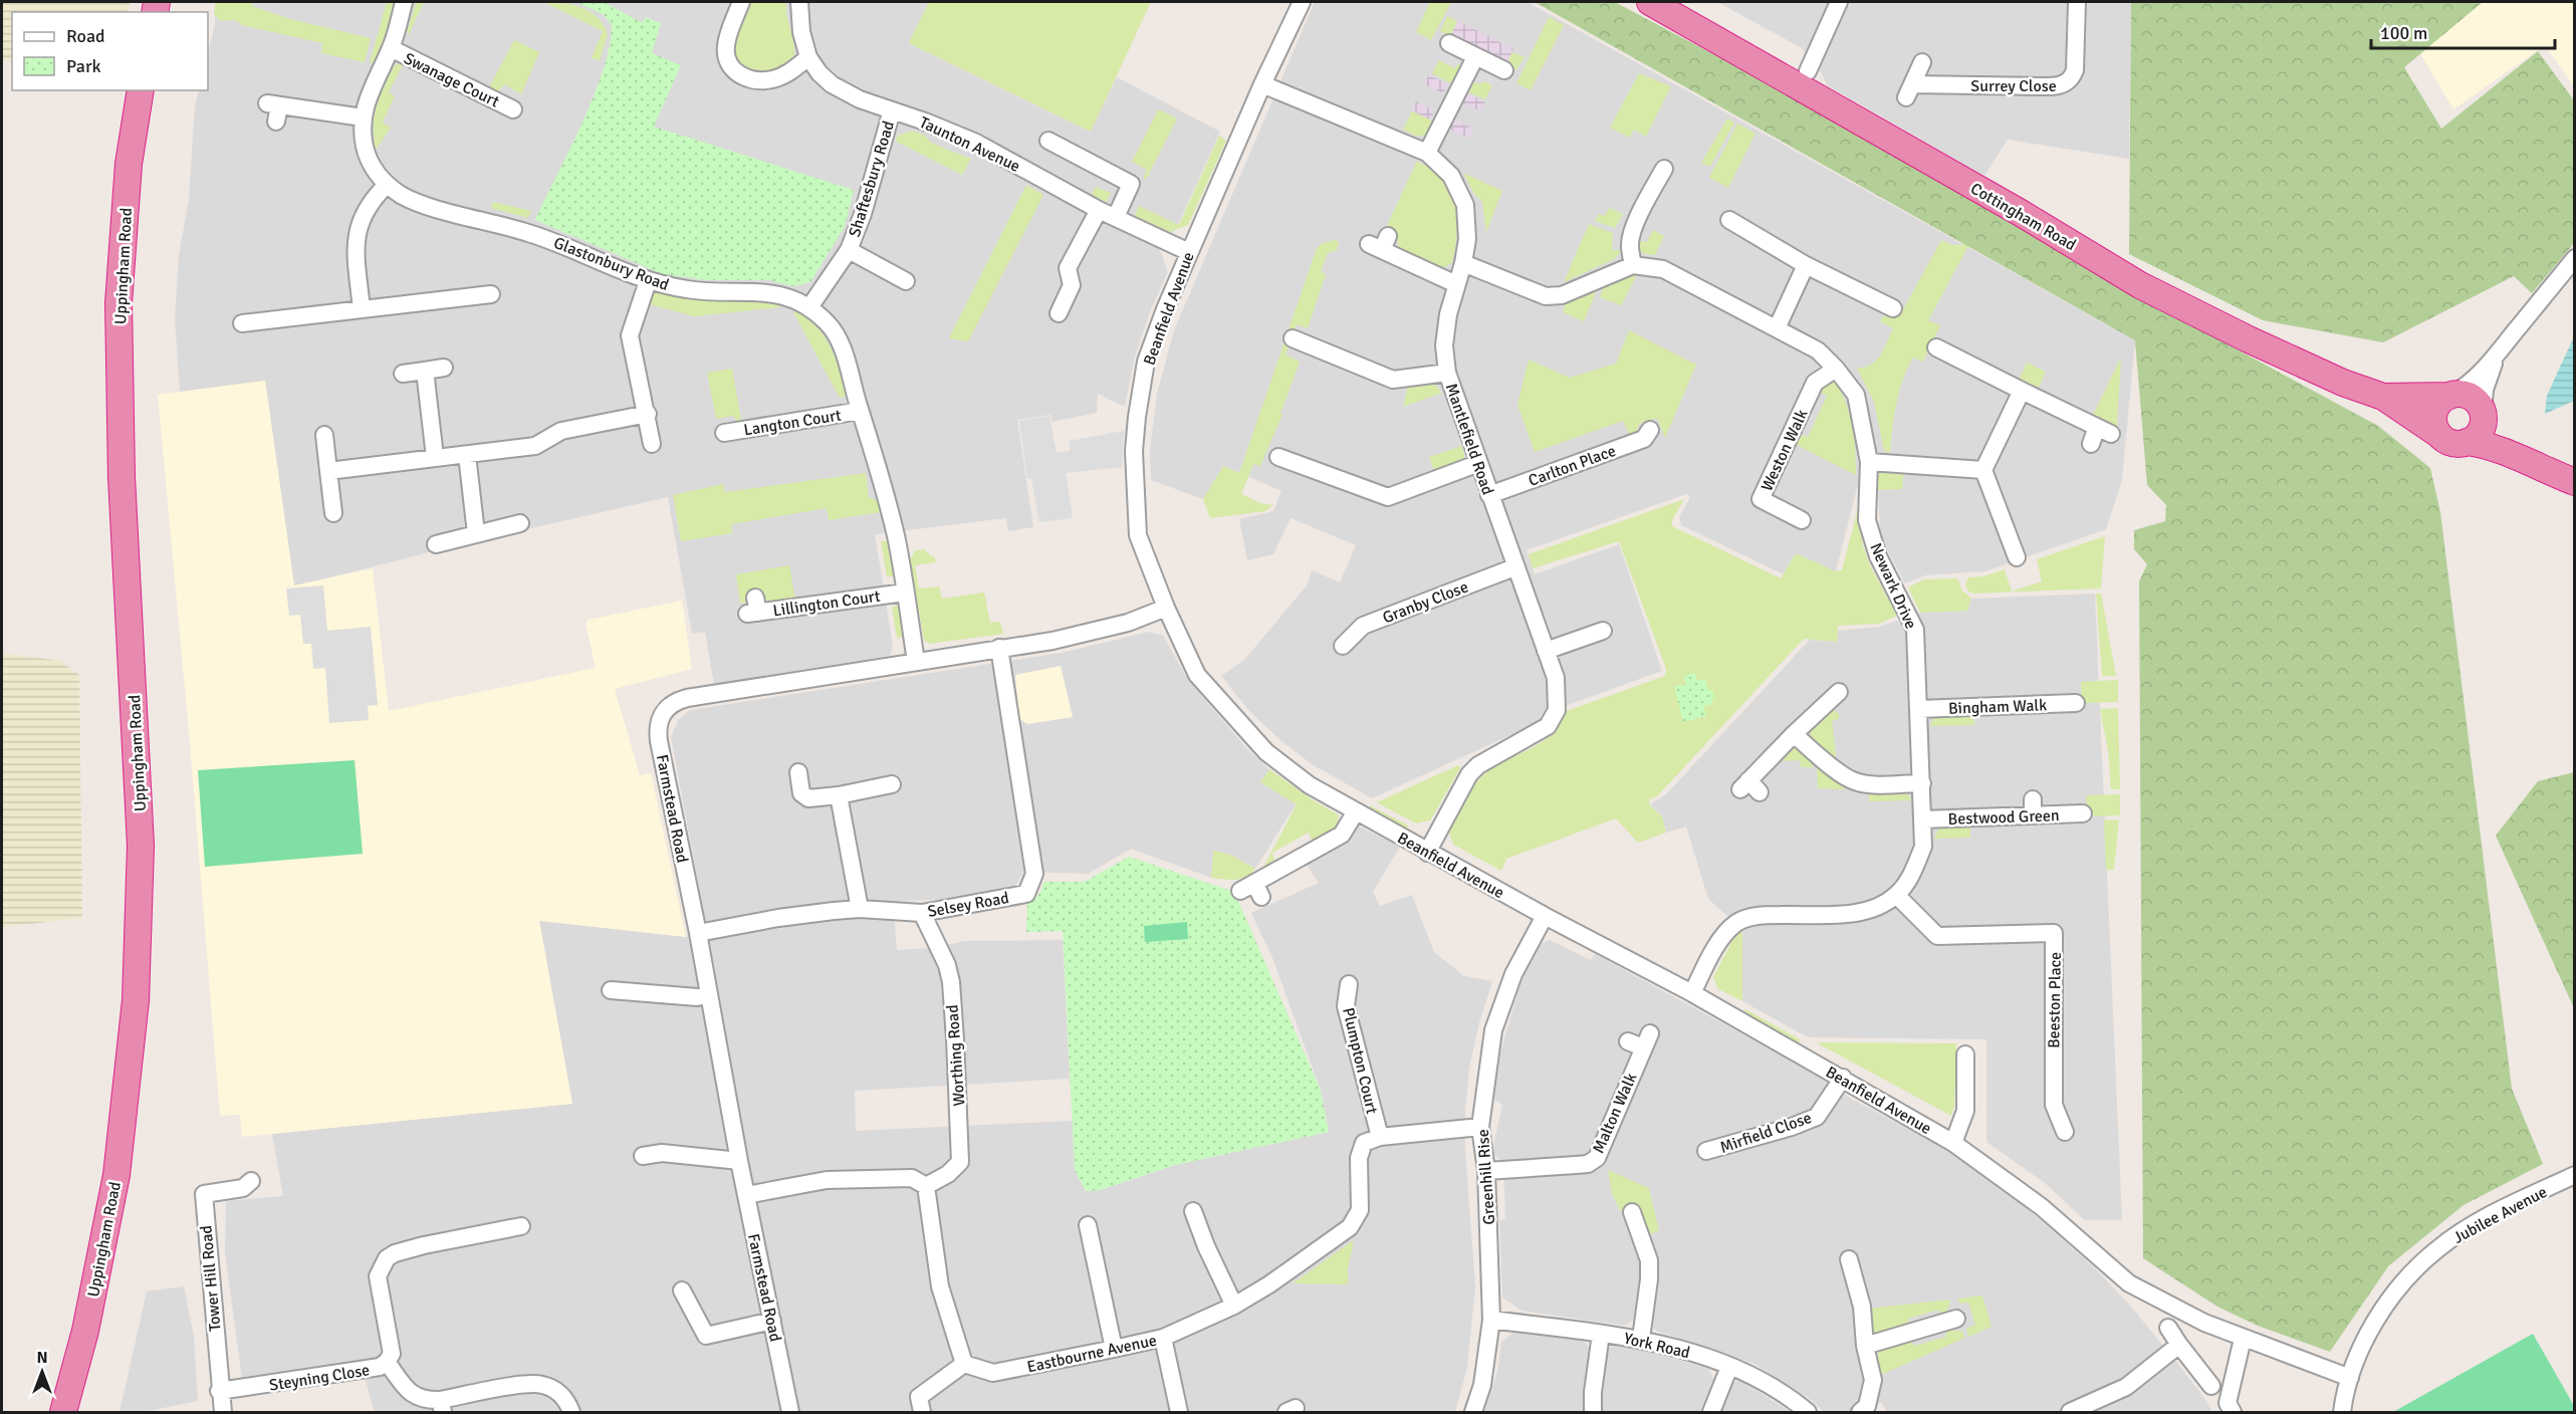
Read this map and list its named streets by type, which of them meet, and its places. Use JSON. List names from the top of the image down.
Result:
{
  "streets": {
    "highway": ["Cottingham Road", "Uppingham Road"],
    "street": [
      "Swanage Court",
      "Surrey Close",
      "Taunton Avenue",
      "Shaftesbury Road",
      "Glastonbury Road",
      "Beanfield Avenue",
      "Langton Court",
      "Mantlefield Road",
      "Weston Walk",
      "Carlton Place",
      "Newark Drive",
      "Granby Close",
      "Lillington Court",
      "Bingham Walk",
      "Farmstead Road",
      "Bestwood Green",
      "Selsey Road",
      "Beeston Place",
      "Worthing Road",
      "Plumpton Court",
      "Malton Walk",
      "Mirfield Close",
      "Greenhill Rise",
      "Jubilee Avenue",
      "Tower Hill Road",
      "York Road",
      "Eastbourne Avenue",
      "Steyning Close"
    ]
  },
  "crossings": [
    ["Swanage Court", "Glastonbury Road"],
    ["Taunton Avenue", "Shaftesbury Road"],
    ["Taunton Avenue", "Beanfield Avenue"],
    ["Shaftesbury Road", "Glastonbury Road"],
    ["Glastonbury Road", "Langton Court"],
    ["Glastonbury Road", "Lillington Court"],
    ["Glastonbury Road", "Farmstead Road"],
    ["Beanfield Avenue", "Mantlefield Road"],
    ["Beanfield Avenue", "Newark Drive"],
    ["Beanfield Avenue", "Farmstead Road"],
    ["Beanfield Avenue", "Mirfield Close"],
    ["Beanfield Avenue", "Greenhill Rise"],
    ["Beanfield Avenue", "Jubilee Avenue"],
    ["Mantlefield Road", "Carlton Place"],
    ["Mantlefield Road", "Granby Close"],
    ["Weston Walk", "Newark Drive"],
    ["Newark Drive", "Bingham Walk"],
    ["Newark Drive", "Bestwood Green"],
    ["Newark Drive", "Beeston Place"],
    ["Farmstead Road", "Selsey Road"],
    ["Selsey Road", "Worthing Road"],
    ["Plumpton Court", "Eastbourne Avenue"],
    ["Malton Walk", "Greenhill Rise"],
    ["Greenhill Rise", "York Road"],
    ["Tower Hill Road", "Steyning Close"]
  ],
  "legend": ["Road", "Park"],
  "scale_bar": "100 m",
  "north": "top"
}
